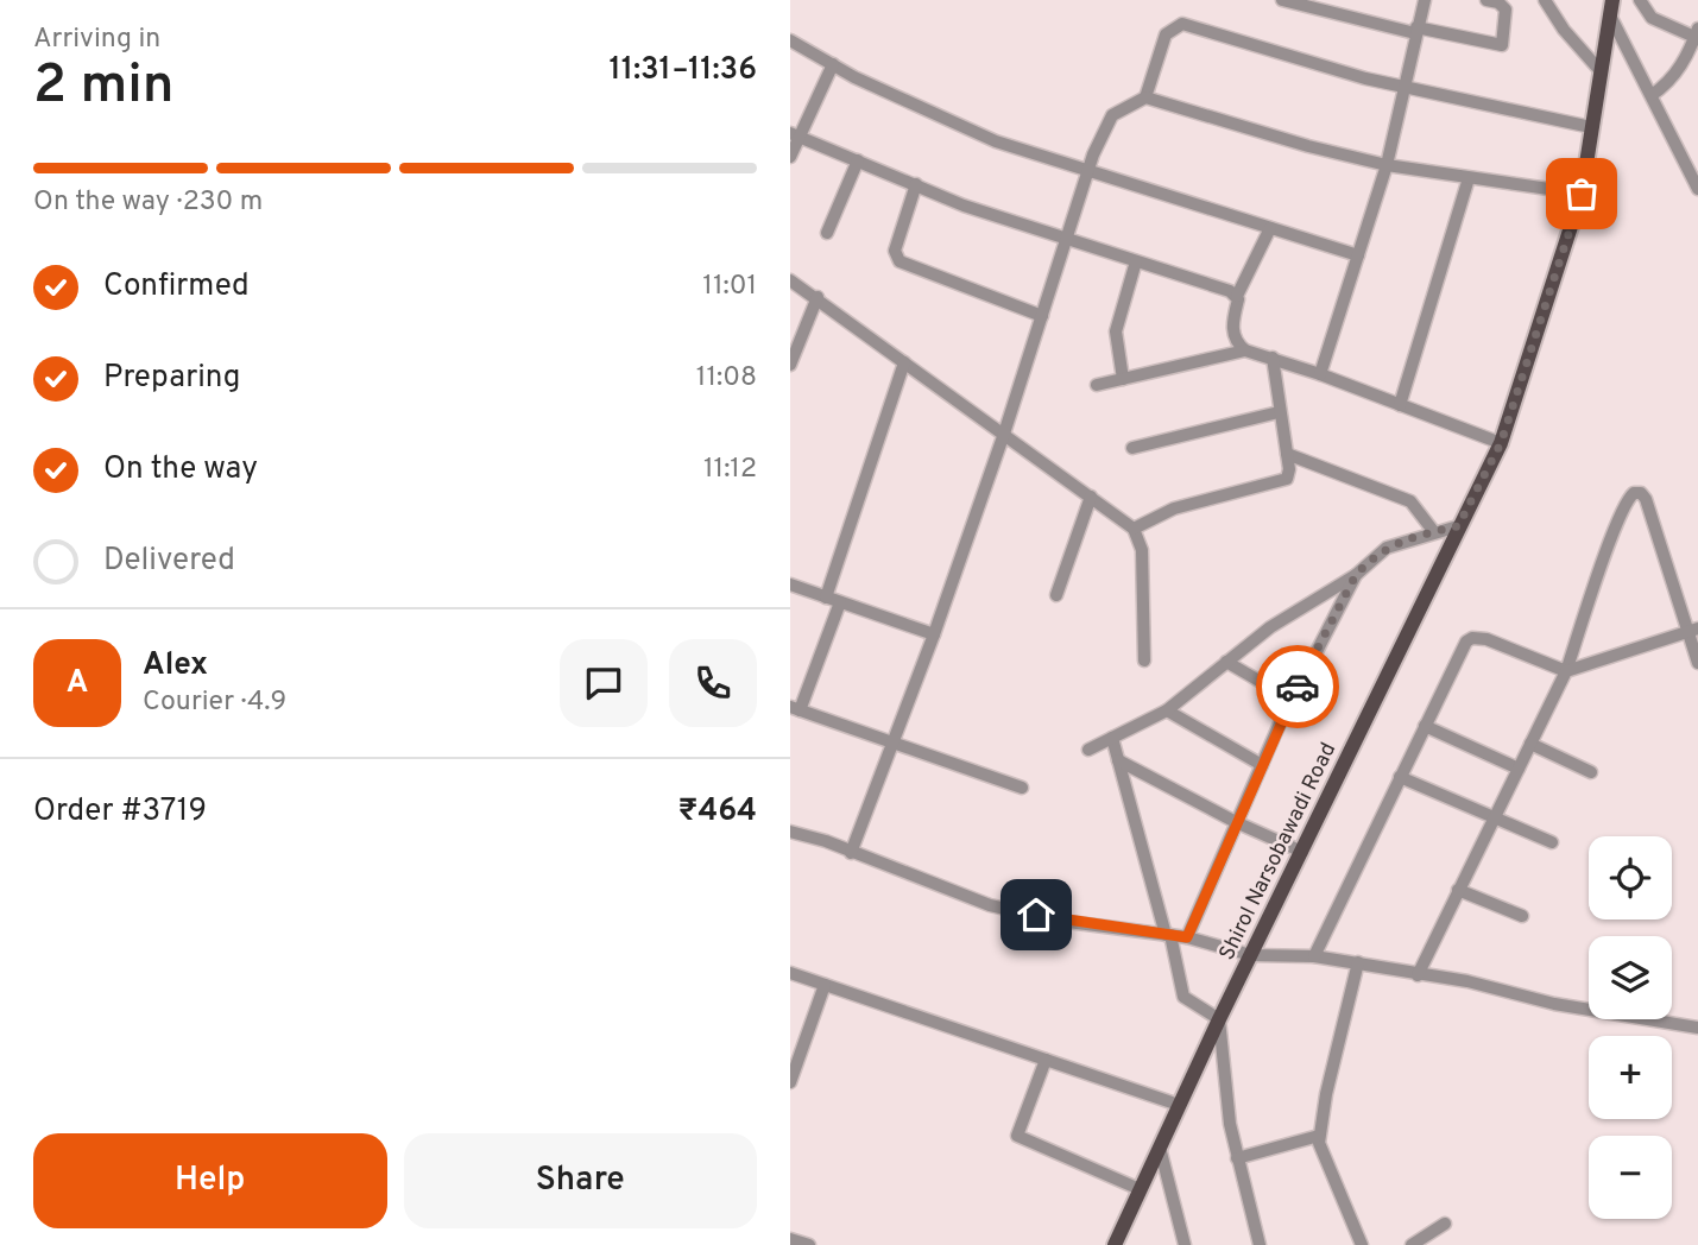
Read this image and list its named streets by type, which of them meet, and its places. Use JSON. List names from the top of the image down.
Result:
{
  "streets": {
    "main road": ["Shirol Narsobawadi Road"]
  },
  "page": {
    "heading": ["2 min", "Arriving in", "11:31–11:36"],
    "panel": [
      "Alex",
      "Courier · 4.9",
      "Order #3719",
      "₹464"
    ],
    "bar": "On the way · 230 m",
    "list": [
      ["Confirmed", "11:01"],
      ["Preparing", "11:08"],
      ["On the way", "11:12"],
      "Delivered"
    ],
    "round": "A",
    "map_buttons": ["+", "−"],
    "buttons": ["Help", "Share"]
  }
}
